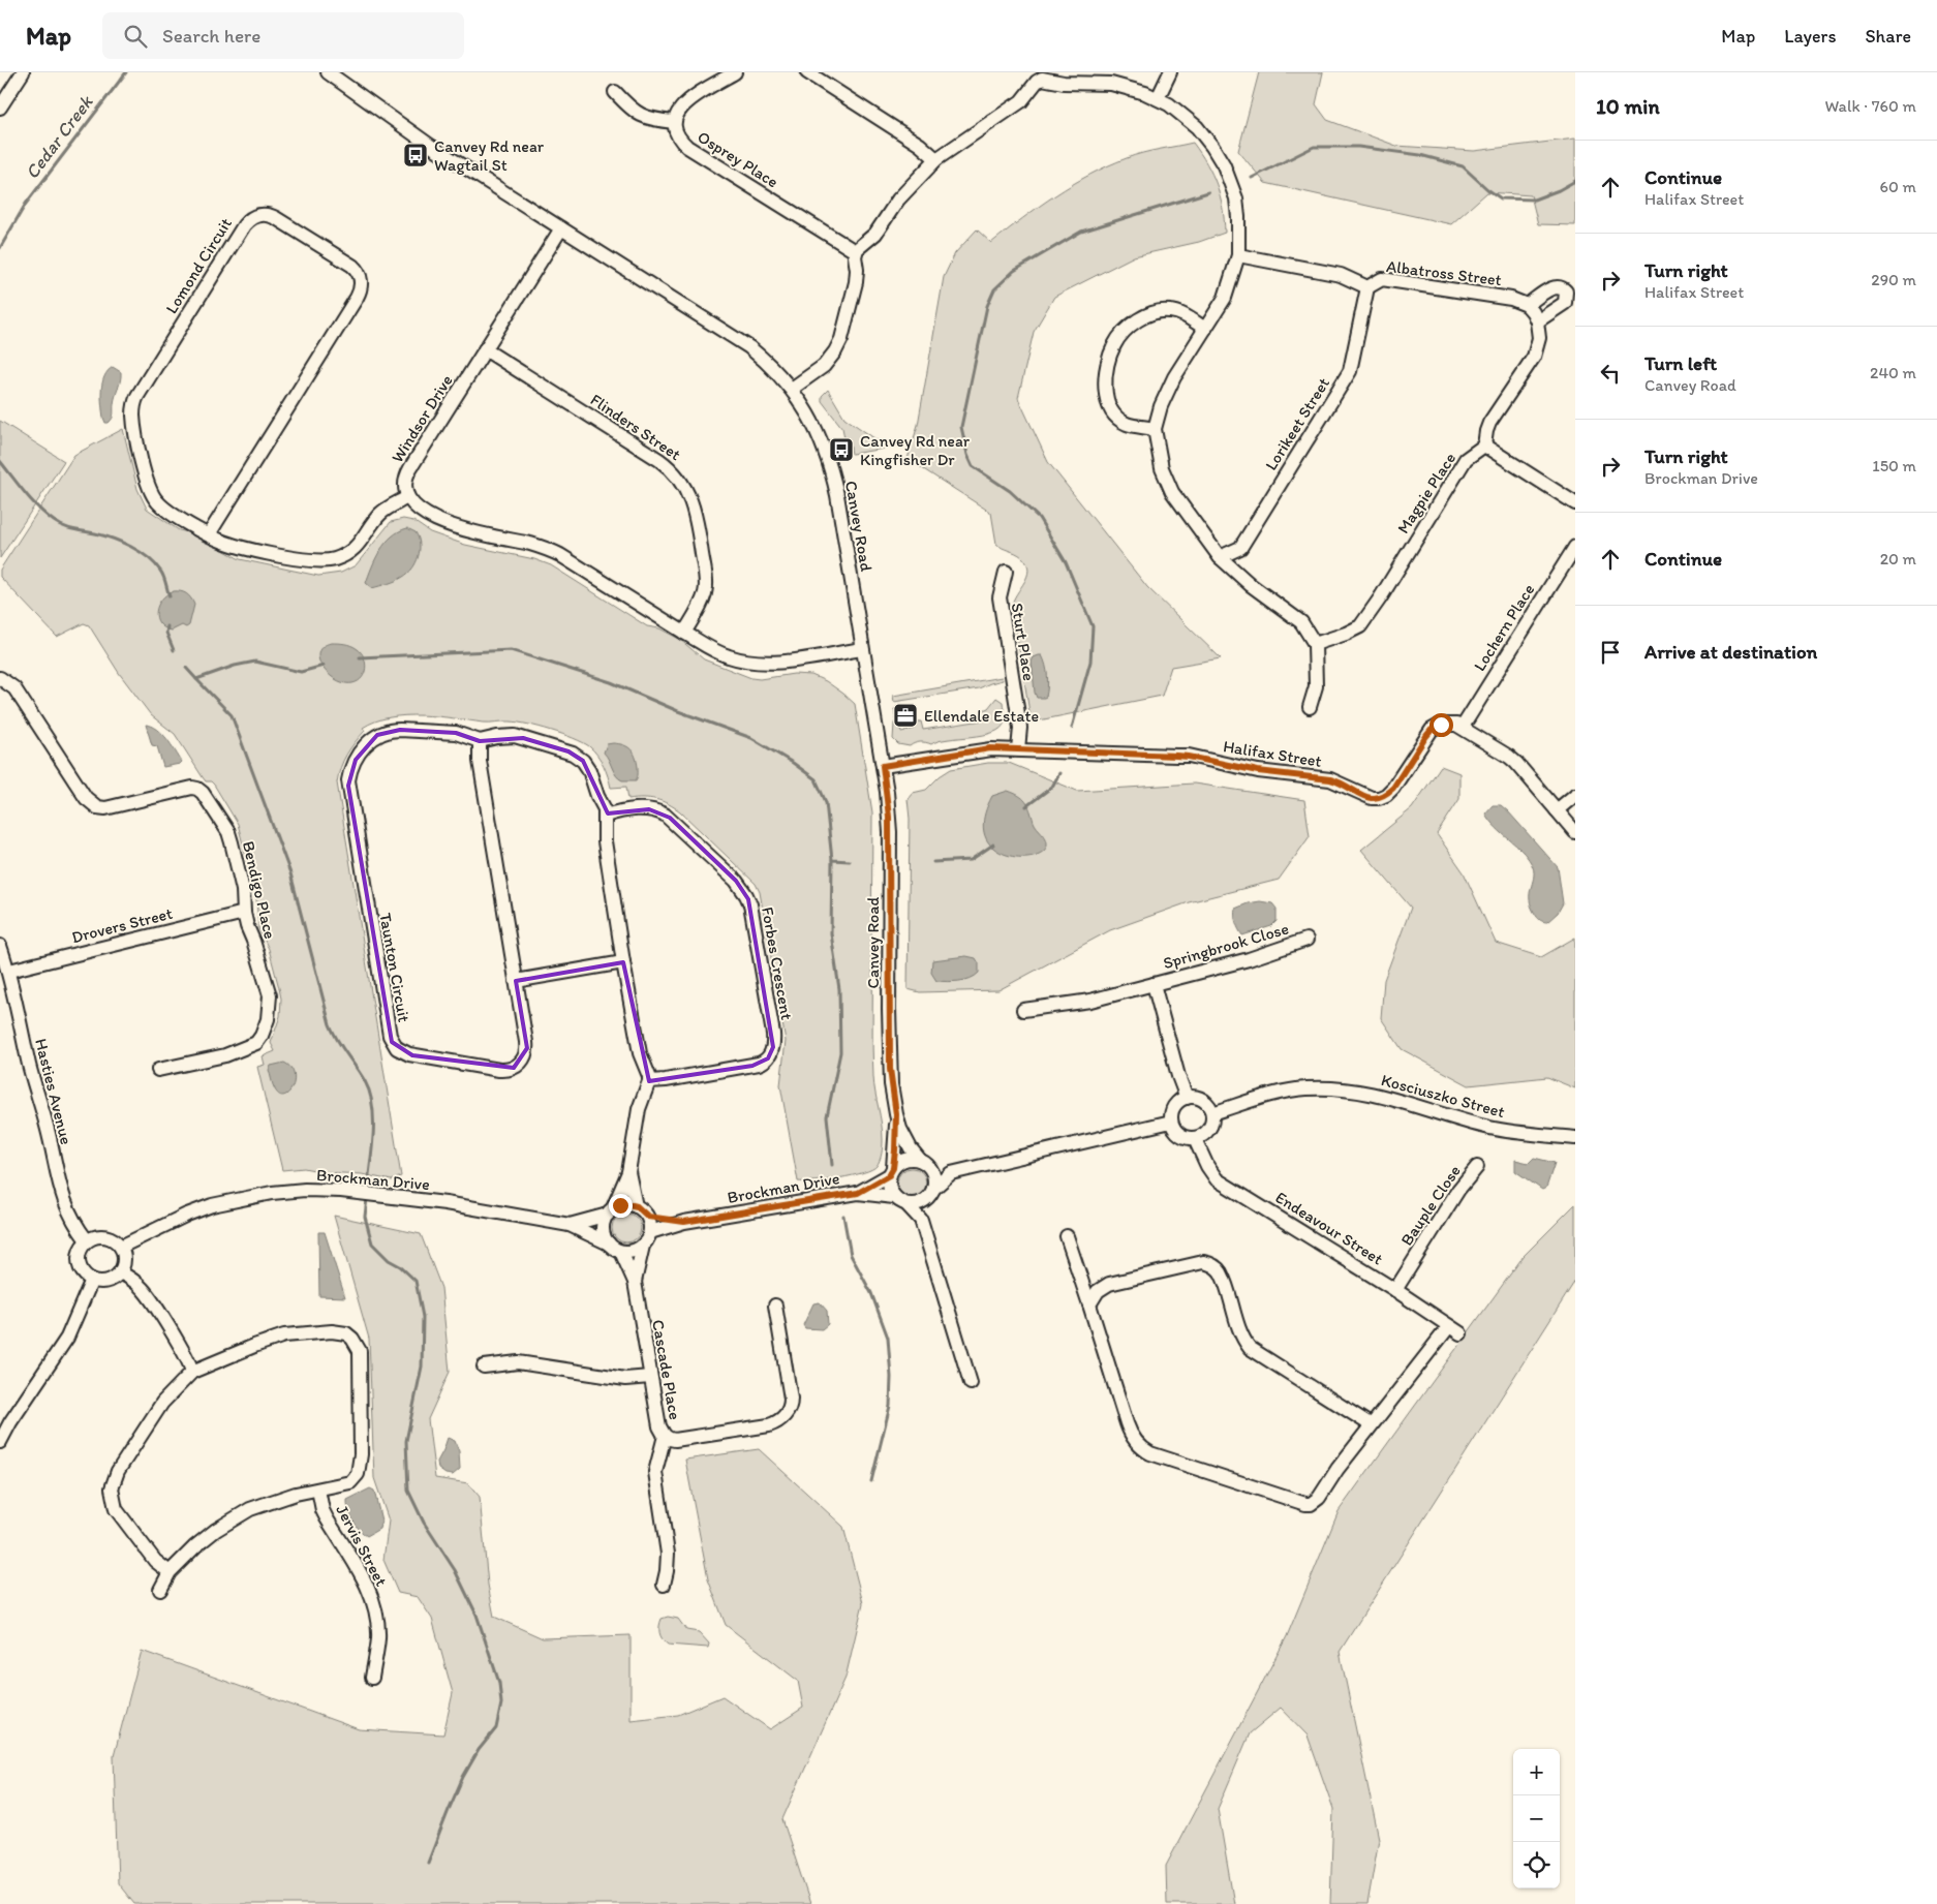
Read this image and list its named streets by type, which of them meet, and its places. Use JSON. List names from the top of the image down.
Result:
{
  "streets": {
    "street": [
      "Osprey Place",
      "Lomond Circuit",
      "Albatross Street",
      "Windsor Drive",
      "Lorikeet Street",
      "Flinders Street",
      "Magpie Place",
      "Canvey Road",
      "Lochern Place",
      "Sturt Place",
      "Halifax Street",
      "Bendigo Place",
      "Drovers Street",
      "Springbrook Close",
      "Forbes Crescent",
      "Taunton Circuit",
      "Hasties Avenue",
      "Kosciuszko Street",
      "Brockman Drive",
      "Bauple Close",
      "Endeavour Street",
      "Cascade Place",
      "Jervis Street"
    ]
  },
  "crossings": [
    ["Lomond Circuit", "Windsor Drive"],
    ["Albatross Street", "Lorikeet Street"],
    ["Windsor Drive", "Flinders Street"],
    ["Windsor Drive", "Canvey Road"],
    ["Canvey Road", "Halifax Street"],
    ["Canvey Road", "Brockman Drive"],
    ["Lochern Place", "Halifax Street"],
    ["Sturt Place", "Halifax Street"],
    ["Bendigo Place", "Drovers Street"],
    ["Drovers Street", "Hasties Avenue"],
    ["Forbes Crescent", "Taunton Circuit"],
    ["Hasties Avenue", "Brockman Drive"],
    ["Kosciuszko Street", "Endeavour Street"],
    ["Brockman Drive", "Cascade Place"],
    ["Bauple Close", "Endeavour Street"]
  ],
  "water": ["Cedar Creek"],
  "places": {
    "bus stop": ["Canvey Rd near Wagtail St", "Canvey Rd near Kingfisher Dr"],
    "office": ["Ellendale Estate"]
  },
  "page": {
    "header": "Map",
    "search": "Search here",
    "nav": ["Map", "Layers", "Share"],
    "heading": ["10 min", "Walk · 760 m"],
    "list": [
      ["Continue", "Halifax Street", "60 m"],
      ["Turn right", "Halifax Street", "290 m"],
      ["Turn left", "Canvey Road", "240 m"],
      ["Turn right", "Brockman Drive", "150 m"],
      ["Continue", "20 m"],
      "Arrive at destination"
    ],
    "map_buttons": ["+", "−"]
  }
}
